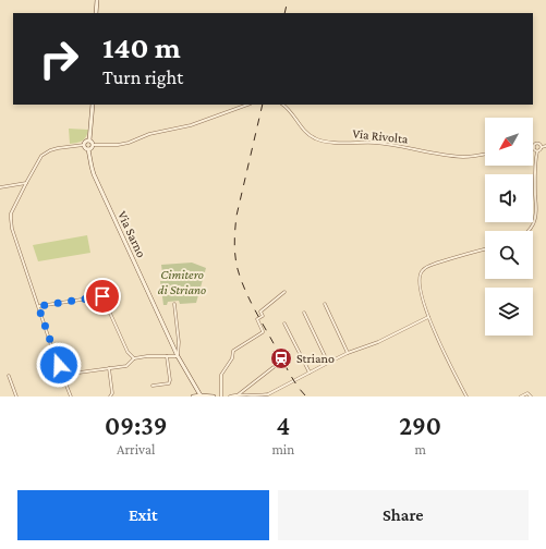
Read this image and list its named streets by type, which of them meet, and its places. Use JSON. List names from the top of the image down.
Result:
{
  "streets": {
    "main road": ["Via Sarno"],
    "street": ["Via Rivolta"]
  },
  "parks": ["Cimitero di Striano"],
  "places": {
    "station": ["Striano"]
  },
  "north": "bottom left",
  "page": {
    "turn": ["140 m", "Turn right"],
    "eta": [
      "09:39",
      "Arrival",
      "4",
      "min",
      "290",
      "m"
    ],
    "buttons": ["Exit", "Share"]
  }
}
